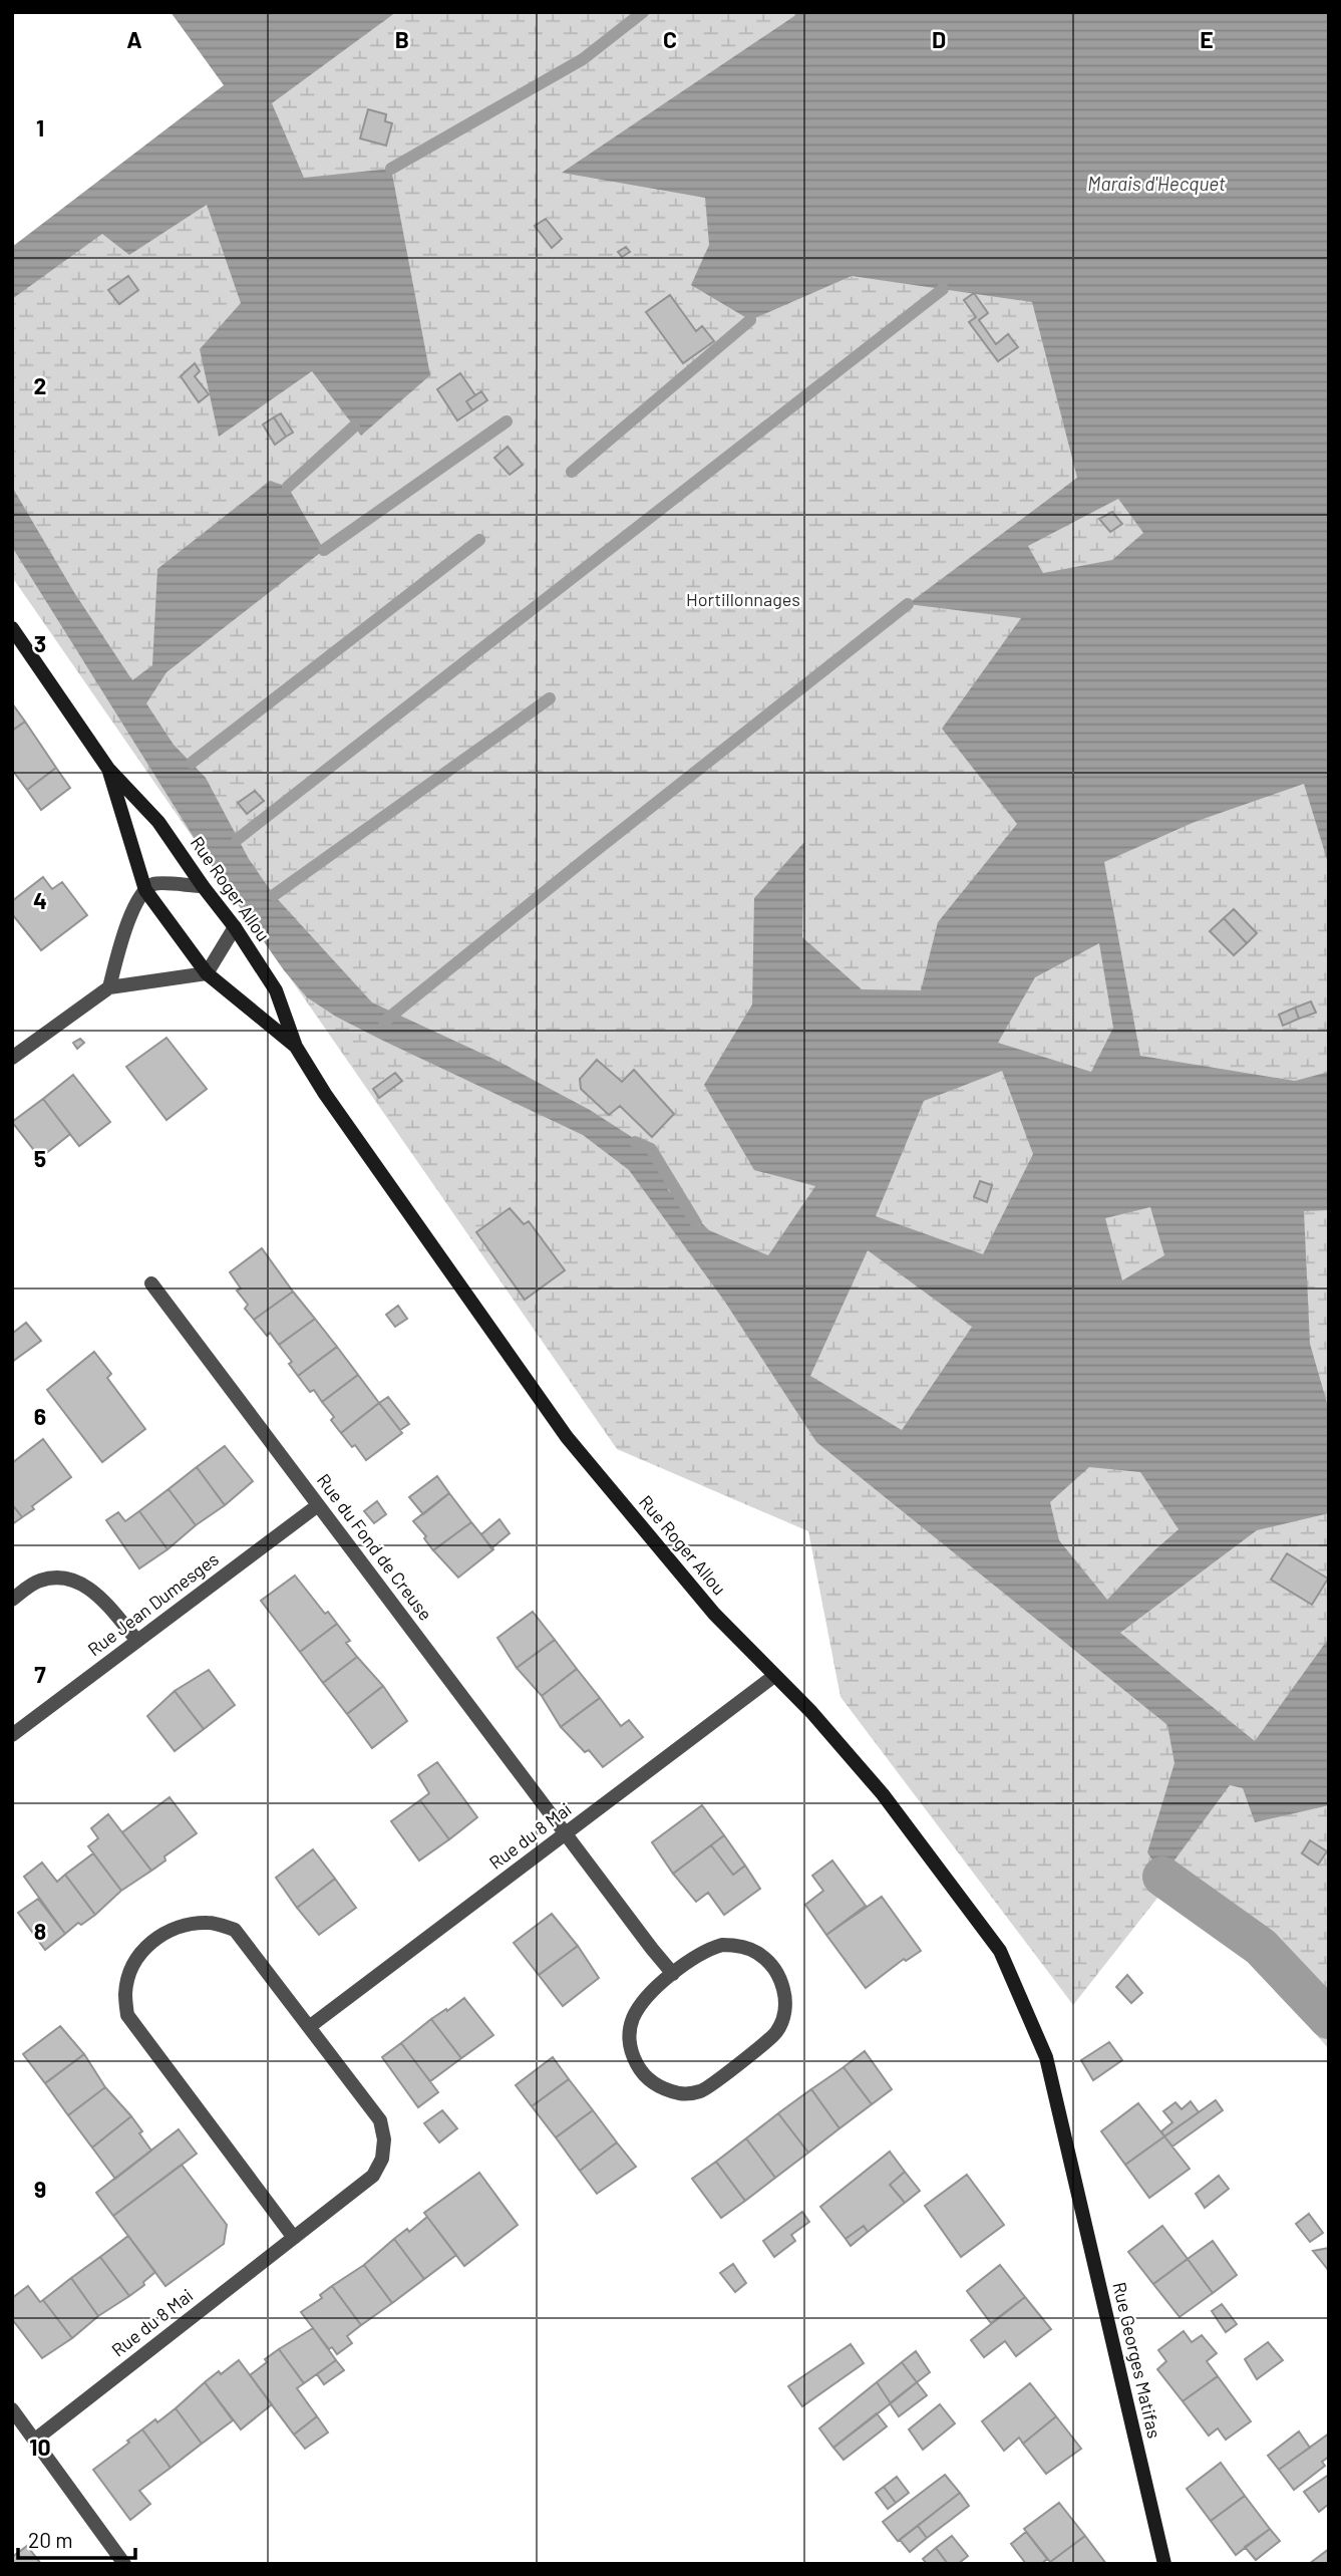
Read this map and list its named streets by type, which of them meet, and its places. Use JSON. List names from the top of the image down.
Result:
{
  "streets": {
    "street": [
      "Rue Roger Allou",
      "Rue du Fond de Creuse",
      "Rue Jean Dumesges",
      "Rue du 8 Mai",
      "Rue Georges Matifas"
    ]
  },
  "crossings": [
    ["Rue Roger Allou", "Rue du 8 Mai"],
    ["Rue Roger Allou", "Rue Georges Matifas"],
    ["Rue du Fond de Creuse", "Rue Jean Dumesges"],
    ["Rue du Fond de Creuse", "Rue du 8 Mai"]
  ],
  "water": ["Marais d'Hecquet"],
  "parks": ["Hortillonnages"],
  "scale_bar": "20 m",
  "grid": {
    "columns": [
      "A",
      "B",
      "C",
      "D",
      "E"
    ],
    "rows": [
      "1",
      "2",
      "3",
      "4",
      "5",
      "6",
      "7",
      "8",
      "9",
      "10"
    ]
  }
}
